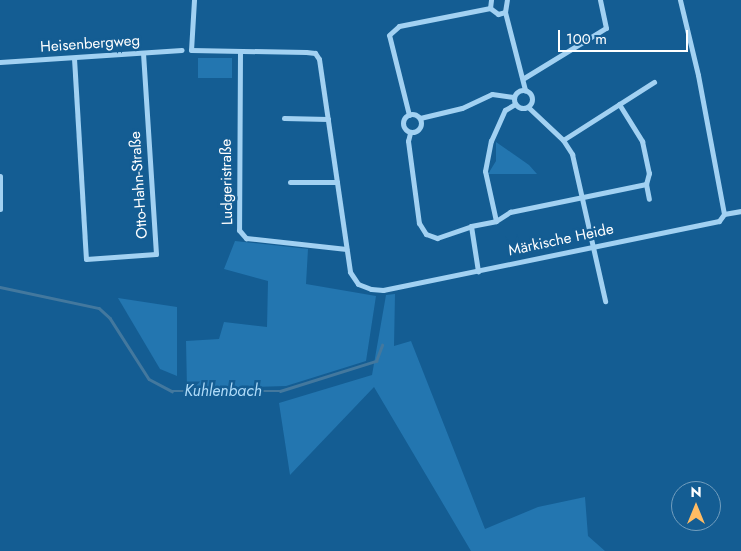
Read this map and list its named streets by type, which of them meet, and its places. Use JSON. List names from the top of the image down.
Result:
{
  "streets": {
    "street": [
      "Heisenbergweg",
      "Ludgeristraße",
      "Otto-Hahn-Straße",
      "Märkische Heide"
    ]
  },
  "crossings": [
    ["Heisenbergweg", "Otto-Hahn-Straße"],
    ["Ludgeristraße", "Märkische Heide"]
  ],
  "water": ["Kuhlenbach"],
  "scale_bar": "100 m",
  "north": "top"
}
